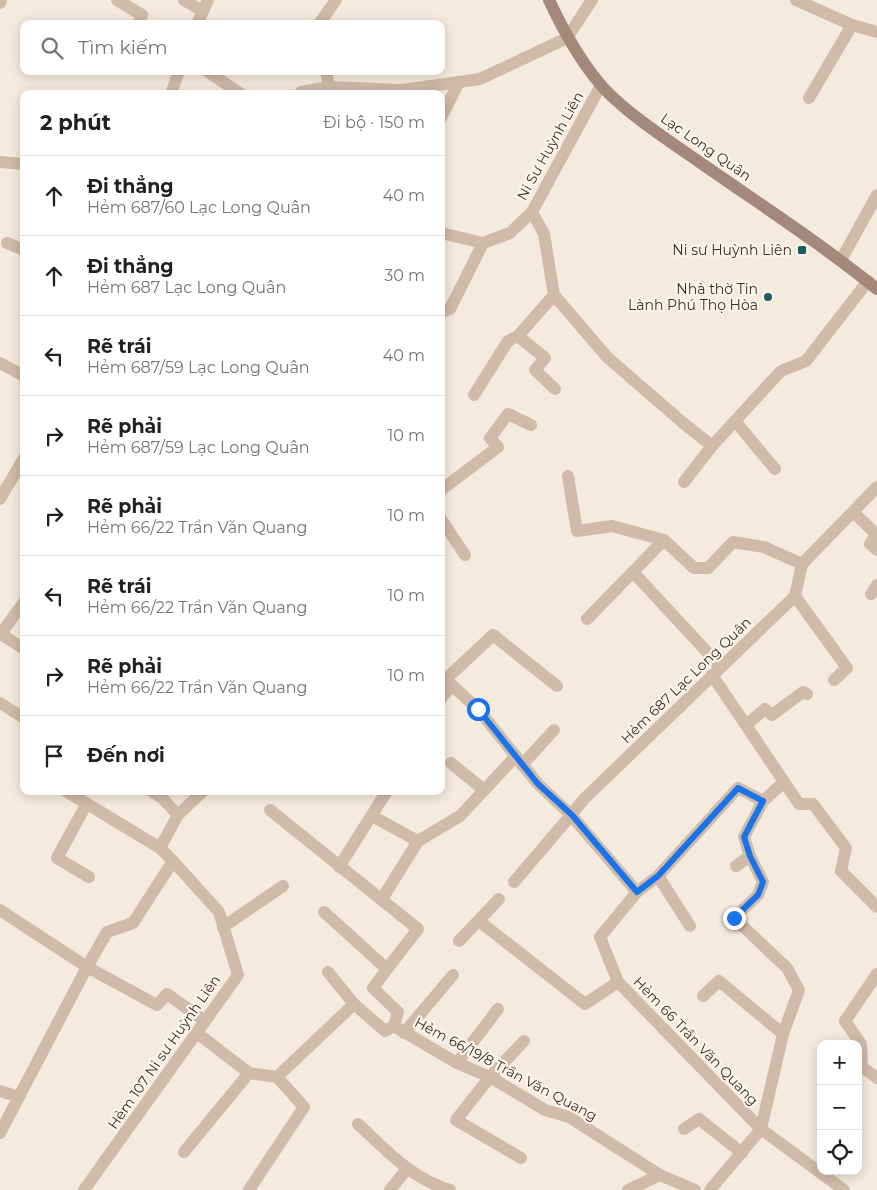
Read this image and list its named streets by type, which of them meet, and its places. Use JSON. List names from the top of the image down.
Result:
{
  "streets": {
    "main road": ["Lạc Long Quân"],
    "street": [
      "Ni Sư Huỳnh Liên",
      "Hẻm 687 Lạc Long Quân",
      "Hẻm 66 Trần Văn Quang",
      "Hẻm 107 Ni sư Huỳnh Liên",
      "Hẻm 66/19/8 Trần Văn Quang"
    ]
  },
  "crossings": [
    ["Ni Sư Huỳnh Liên", "Lạc Long Quân"]
  ],
  "places": {
    "transit": ["Ni sư Huỳnh Liên"],
    "other": ["Nhà thờ Tin Lành Phú Thọ Hòa"]
  },
  "page": {
    "search": "Tìm kiếm",
    "heading": ["2 phút", "Đi bộ · 150 m"],
    "list": [
      ["Đi thẳng", "Hẻm 687/60 Lạc Long Quân", "40 m"],
      ["Đi thẳng", "Hẻm 687 Lạc Long Quân", "30 m"],
      ["Rẽ trái", "Hẻm 687/59 Lạc Long Quân", "40 m"],
      ["Rẽ phải", "Hẻm 687/59 Lạc Long Quân", "10 m"],
      ["Rẽ phải", "Hẻm 66/22 Trần Văn Quang", "10 m"],
      ["Rẽ trái", "Hẻm 66/22 Trần Văn Quang", "10 m"],
      ["Rẽ phải", "Hẻm 66/22 Trần Văn Quang", "10 m"],
      "Đến nơi"
    ],
    "map_buttons": ["+", "−"]
  }
}
